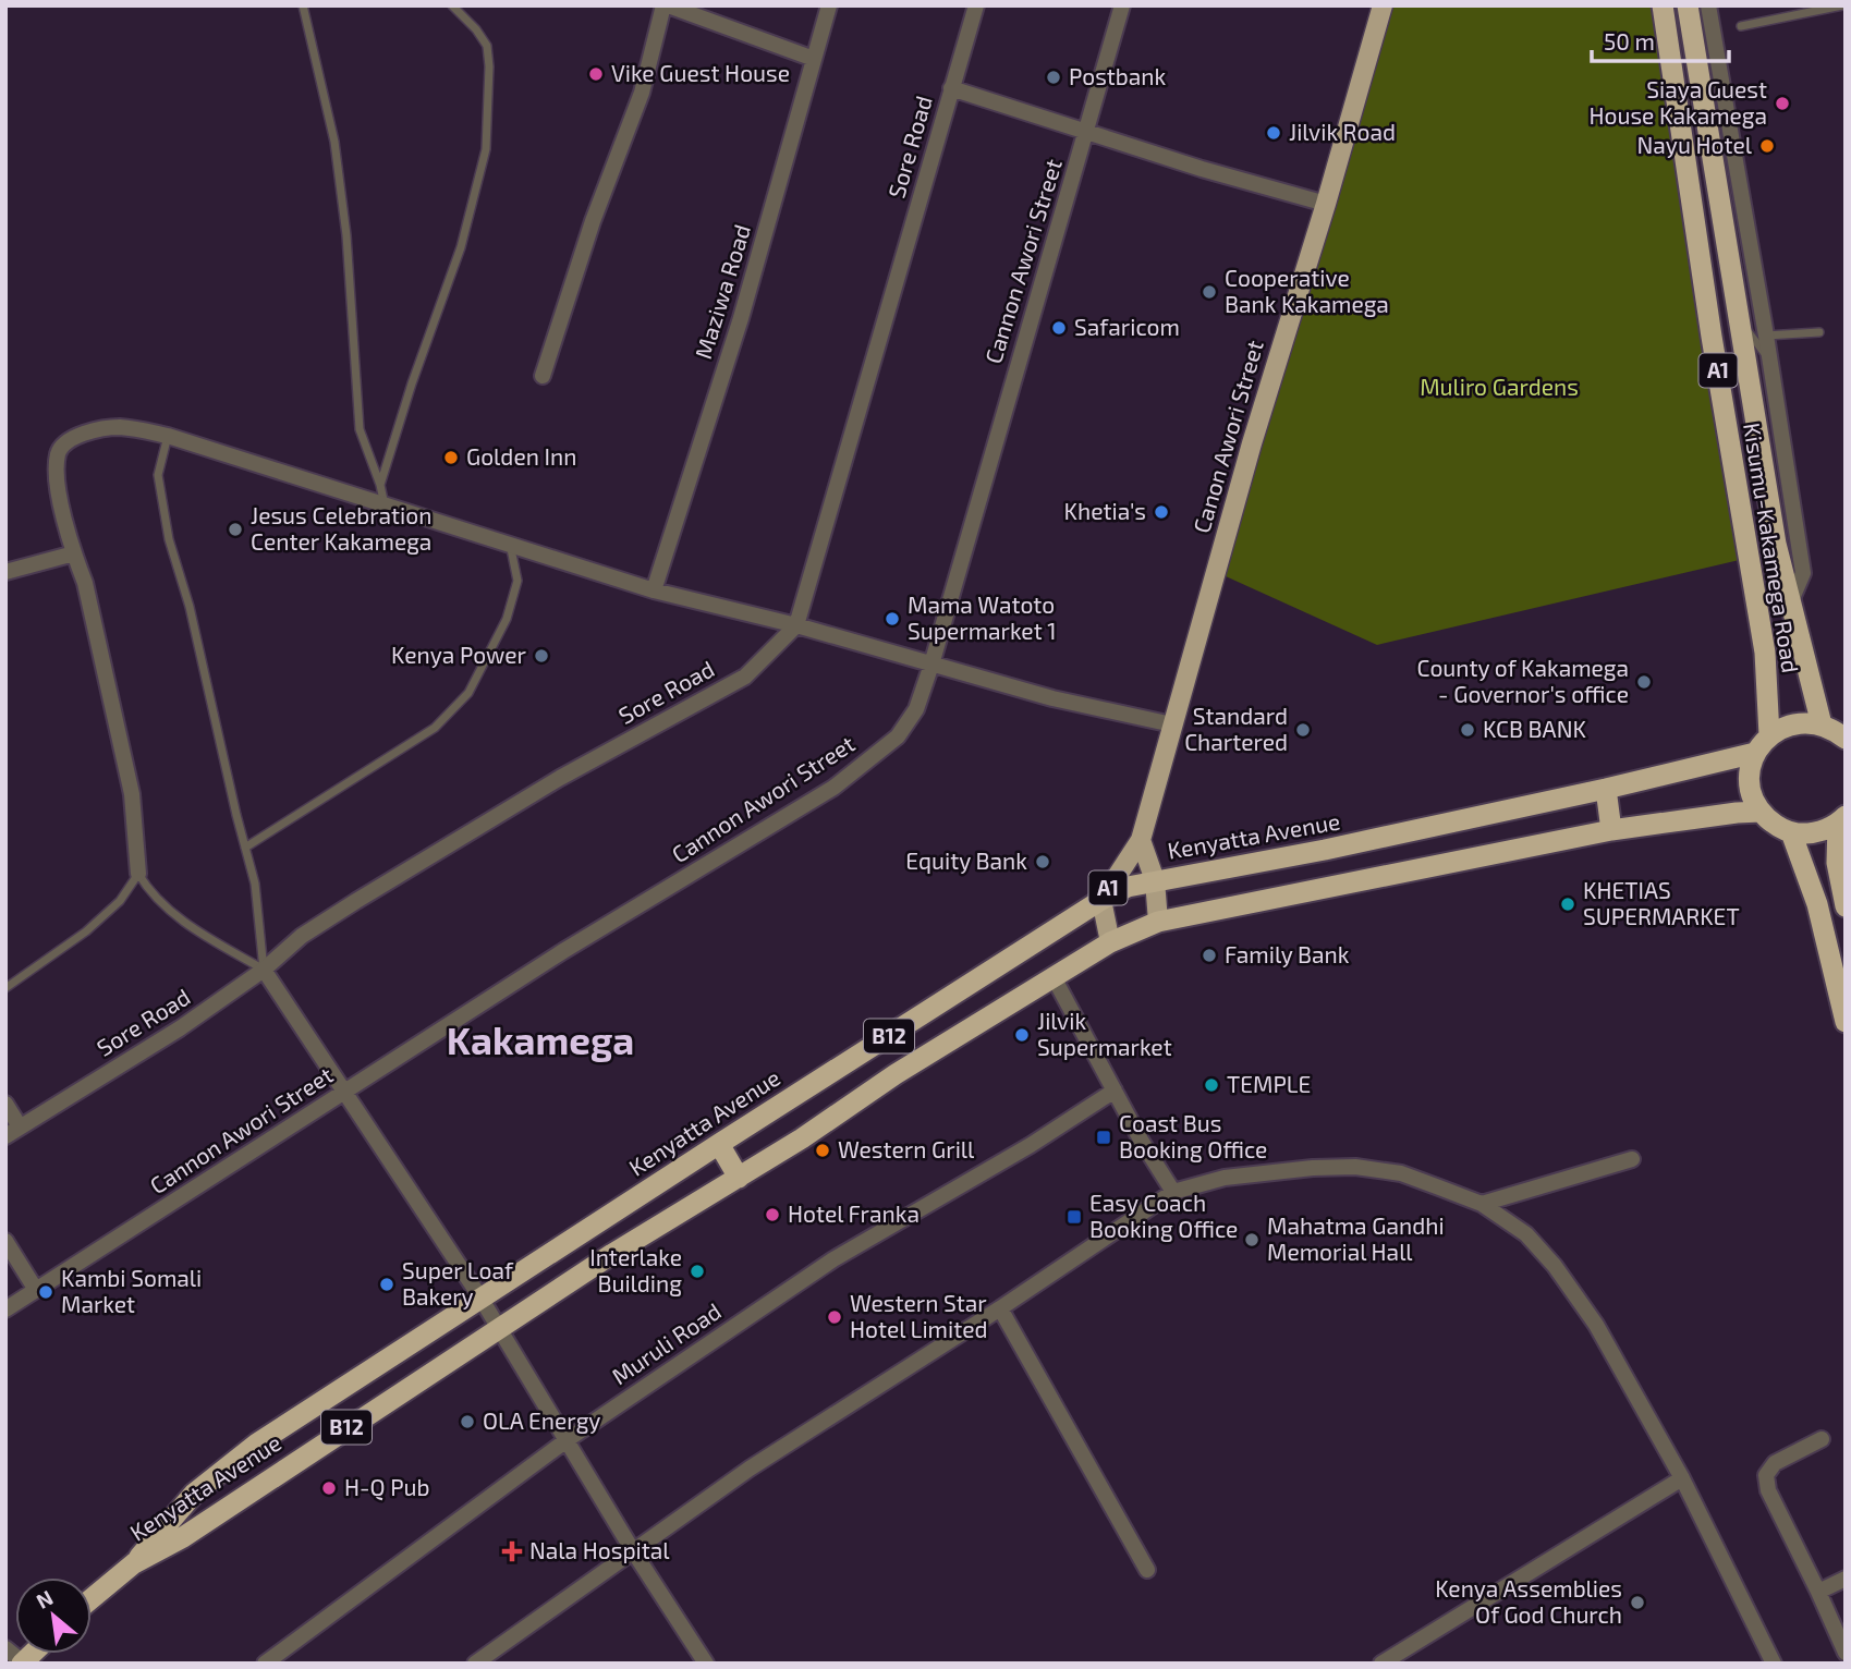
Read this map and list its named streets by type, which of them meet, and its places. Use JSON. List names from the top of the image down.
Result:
{
  "streets": {
    "highway": [
      "A1",
      "Kisumu-Kakamega Road",
      "Kenyatta Avenue",
      "B12"
    ],
    "main road": ["Canon Awori Street"],
    "street": [
      "Sore Road",
      "Cannon Awori Street",
      "Maziwa Road",
      "Muruli Road"
    ]
  },
  "crossings": [
    ["A1", "Canon Awori Street"],
    ["A1", "Kenyatta Avenue"],
    ["Canon Awori Street", "Kenyatta Avenue"],
    ["Kenyatta Avenue", "B12"]
  ],
  "districts": ["Kakamega"],
  "parks": ["Muliro Gardens"],
  "places": {
    "other": [
      "Vike Guest House",
      "Postbank",
      "Siaya Guest House Kakamega",
      "Jilvik Road",
      "Nayu Hotel",
      "Cooperative Bank Kakamega",
      "Safaricom",
      "Golden Inn",
      "Khetia's",
      "Jesus Celebration Center Kakamega",
      "Mama Watoto Supermarket 1",
      "Kenya Power",
      "County of Kakamega - Governor's office",
      "Standard Chartered",
      "KCB BANK",
      "Equity Bank",
      "KHETIAS SUPERMARKET",
      "Family Bank",
      "Jilvik Supermarket",
      "TEMPLE",
      "Western Grill",
      "Hotel Franka",
      "Mahatma Gandhi Memorial Hall",
      "Interlake Building",
      "Super Loaf Bakery",
      "Kambi Somali Market",
      "Western Star Hotel Limited",
      "OLA Energy",
      "H-Q Pub",
      "Kenya Assemblies Of God Church"
    ],
    "transit": ["Coast Bus Booking Office", "Easy Coach Booking Office"],
    "health": ["Nala Hospital"]
  },
  "scale_bar": "50 m",
  "north": "top left"
}
